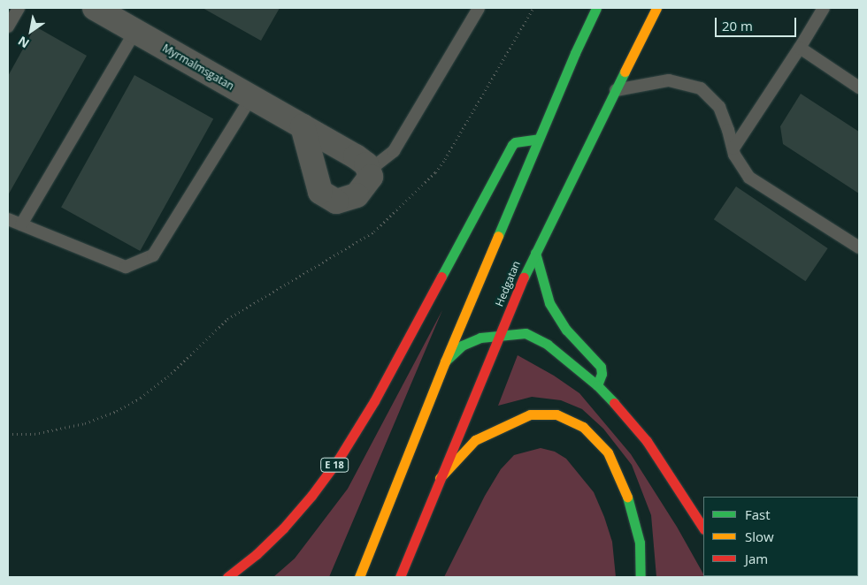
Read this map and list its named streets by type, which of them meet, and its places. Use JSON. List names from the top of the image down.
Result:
{
  "streets": {
    "main road": ["Hedgatan", "E 18"],
    "street": ["Myrmalmsgatan"]
  },
  "legend": ["Fast", "Slow", "Jam"],
  "scale_bar": "20 m",
  "north": "bottom left"
}
